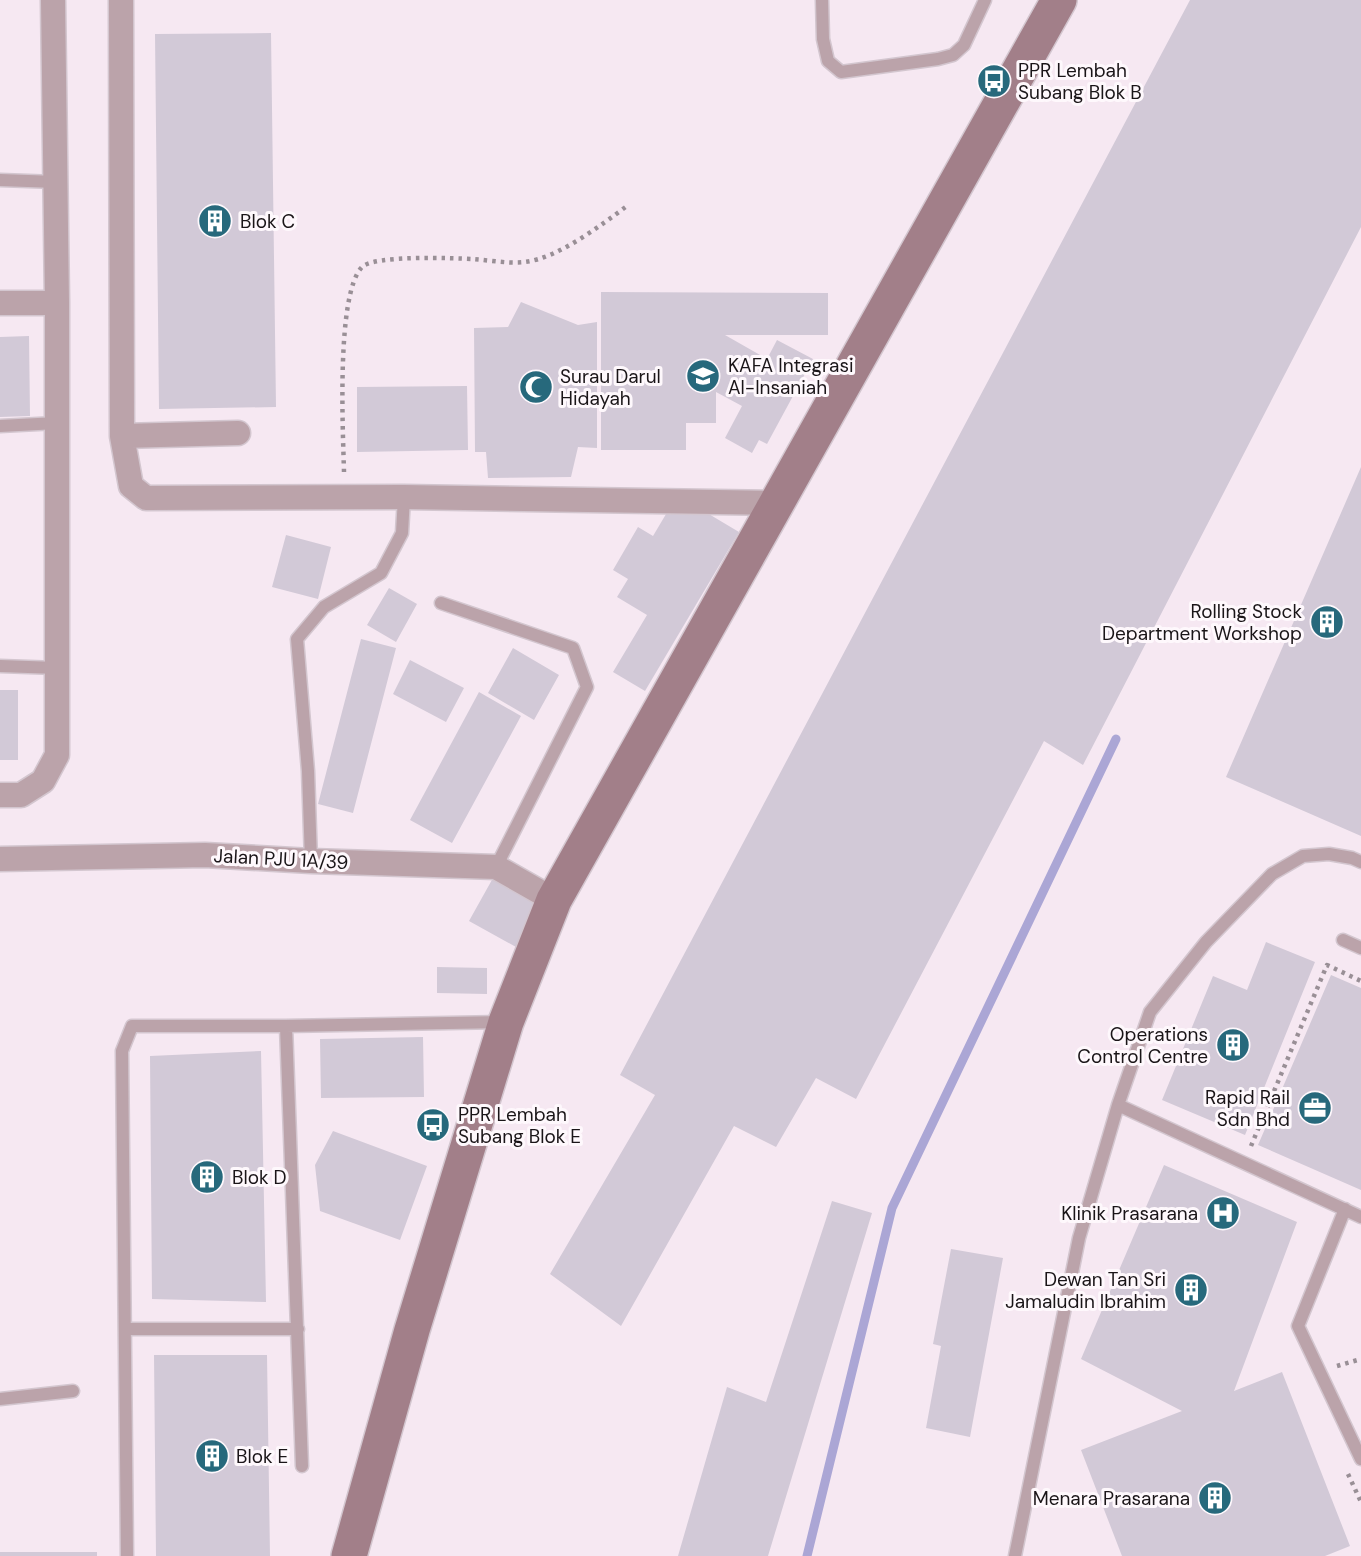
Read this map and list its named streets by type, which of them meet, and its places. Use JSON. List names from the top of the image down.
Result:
{
  "streets": {
    "street": ["Jalan PJU 1A/39"]
  },
  "places": {
    "bus stop": ["PPR Lembah Subang Blok B", "PPR Lembah Subang Blok E"],
    "building": [
      "Blok C",
      "Rolling Stock Department Workshop",
      "Operations Control Centre",
      "Blok D",
      "Dewan Tan Sri Jamaludin Ibrahim",
      "Blok E",
      "Menara Prasarana"
    ],
    "school or university": ["KAFA Integrasi Al-Insaniah"],
    "mosque": ["Surau Darul Hidayah"],
    "office": ["Rapid Rail Sdn Bhd"],
    "hospital": ["Klinik Prasarana"]
  }
}
